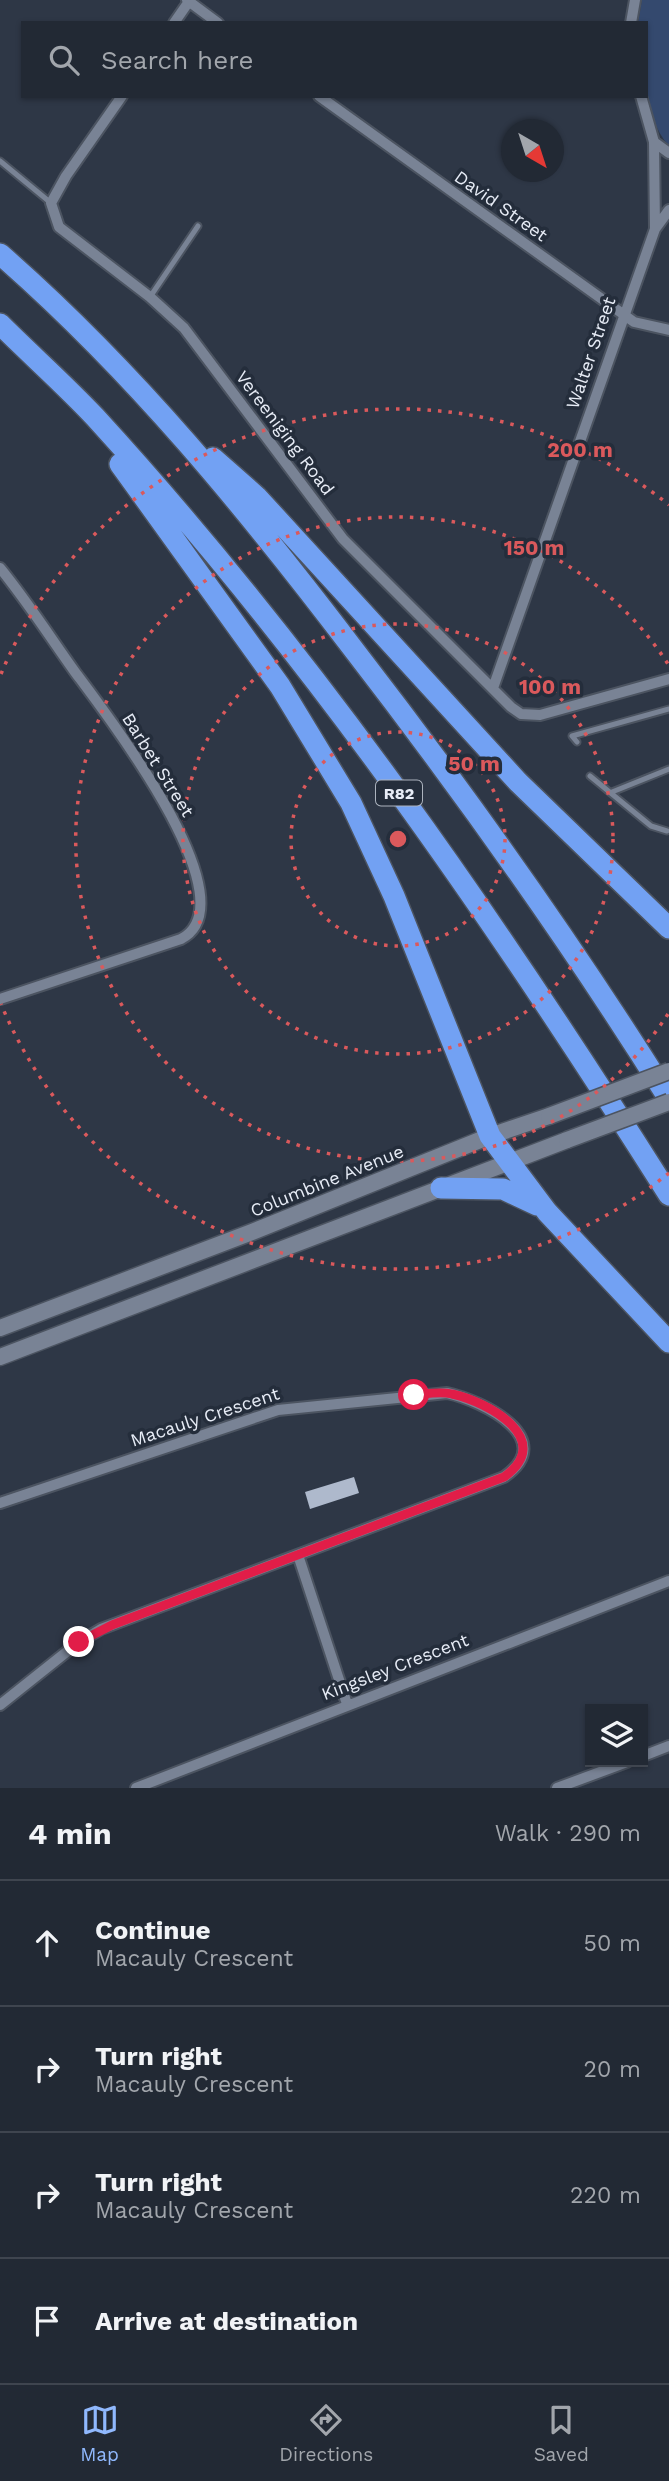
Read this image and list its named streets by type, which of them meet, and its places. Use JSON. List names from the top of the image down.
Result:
{
  "streets": {
    "highway": ["R82"],
    "main road": ["Columbine Avenue"],
    "street": [
      "David Street",
      "Walter Street",
      "Vereeniging Road",
      "Barbet Street",
      "Macauly Crescent",
      "Kingsley Crescent"
    ]
  },
  "crossings": [
    ["David Street", "Walter Street"],
    ["Walter Street", "Vereeniging Road"]
  ],
  "north": "bottom right",
  "page": {
    "search": "Search here",
    "heading": ["4 min", "Walk · 290 m"],
    "list": [
      ["Continue", "Macauly Crescent", "50 m"],
      ["Turn right", "Macauly Crescent", "20 m"],
      ["Turn right", "Macauly Crescent", "220 m"],
      "Arrive at destination"
    ],
    "nav": ["Map", "Directions", "Saved"]
  },
  "rings": [
    "200 m",
    "150 m",
    "100 m",
    "50 m"
  ]
}
